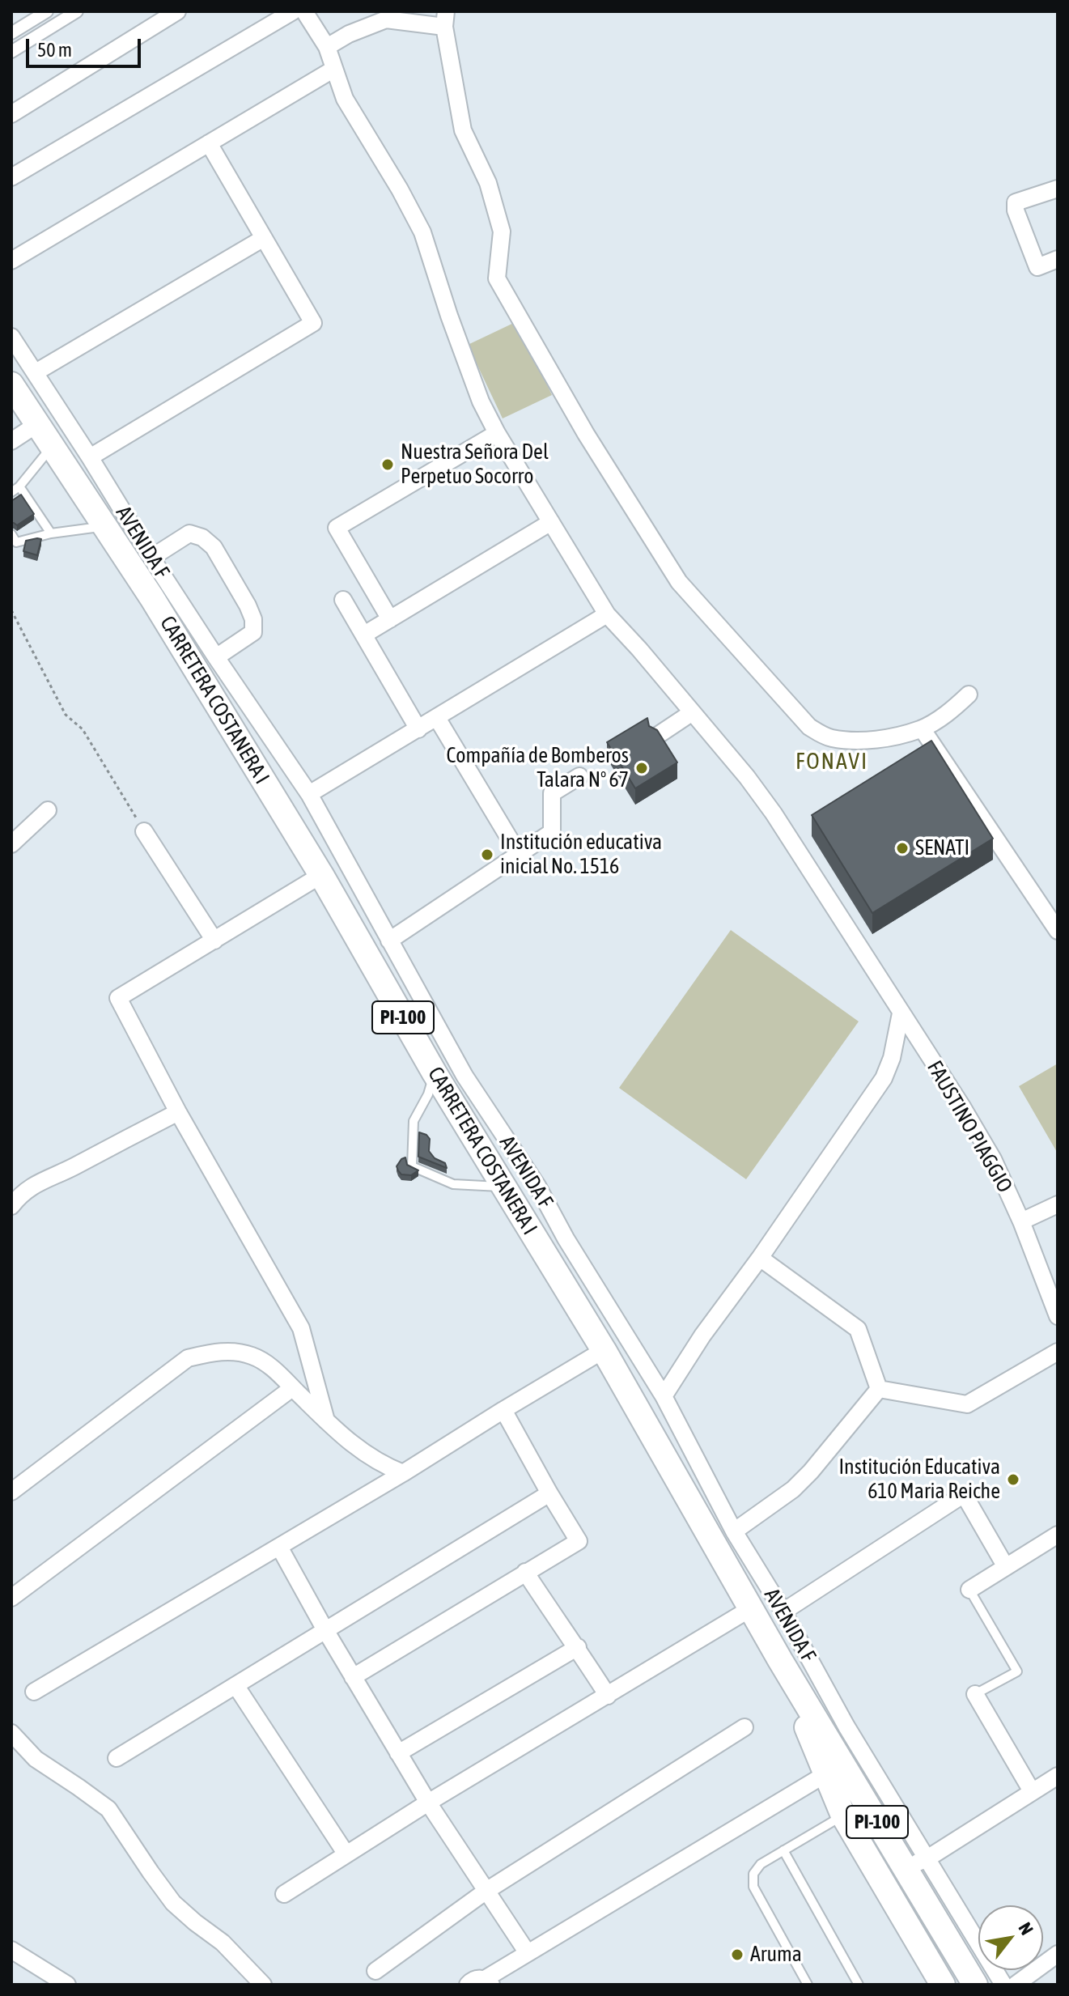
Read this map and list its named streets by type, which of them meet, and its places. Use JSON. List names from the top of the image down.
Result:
{
  "streets": {
    "main road": ["CARRETERA COSTANERA I", "PI-100"],
    "street": ["AVENIDA F", "FAUSTINO PIAGGIO"]
  },
  "districts": ["FONAVI"],
  "places": [
    "Nuestra Señora Del Perpetuo Socorro",
    "Compañía de Bomberos Talara Nº 67",
    "SENATI",
    "Institución educativa inicial No. 1516",
    "Institución Educativa 610 Maria Reiche",
    "Aruma"
  ],
  "scale_bar": "50 m",
  "north": "top right"
}
